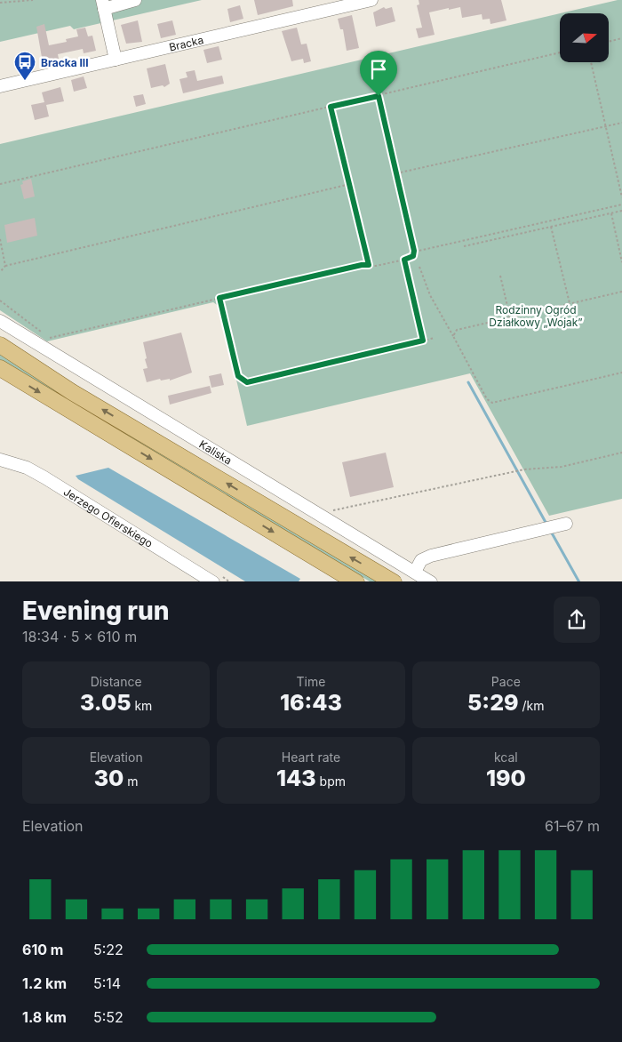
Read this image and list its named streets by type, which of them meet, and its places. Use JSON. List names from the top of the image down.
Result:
{
  "streets": {
    "main road": ["Kaliska"],
    "street": ["Bracka", "Jerzego Ofierskiego"]
  },
  "parks": ["Rodzinny Ogród Działkowy „Wojak”"],
  "places": {
    "bus stop": ["Bracka III"]
  },
  "north": "right",
  "page": {
    "heading": ["Evening run", "18:34 · 5 × 610 m"],
    "stats": [
      ["Distance", "3.05 km"],
      ["Time", "16:43"],
      ["Pace", "5:29 /km"],
      ["Elevation", "30 m"],
      ["Heart rate", "143 bpm"],
      ["kcal", "190"]
    ],
    "chart": ["Elevation", "61–67 m"],
    "list": [
      {
        "name": "610 m",
        "note": "5:22"
      },
      {
        "name": "1.2 km",
        "note": "5:14"
      },
      {
        "name": "1.8 km",
        "note": "5:52"
      }
    ]
  }
}
